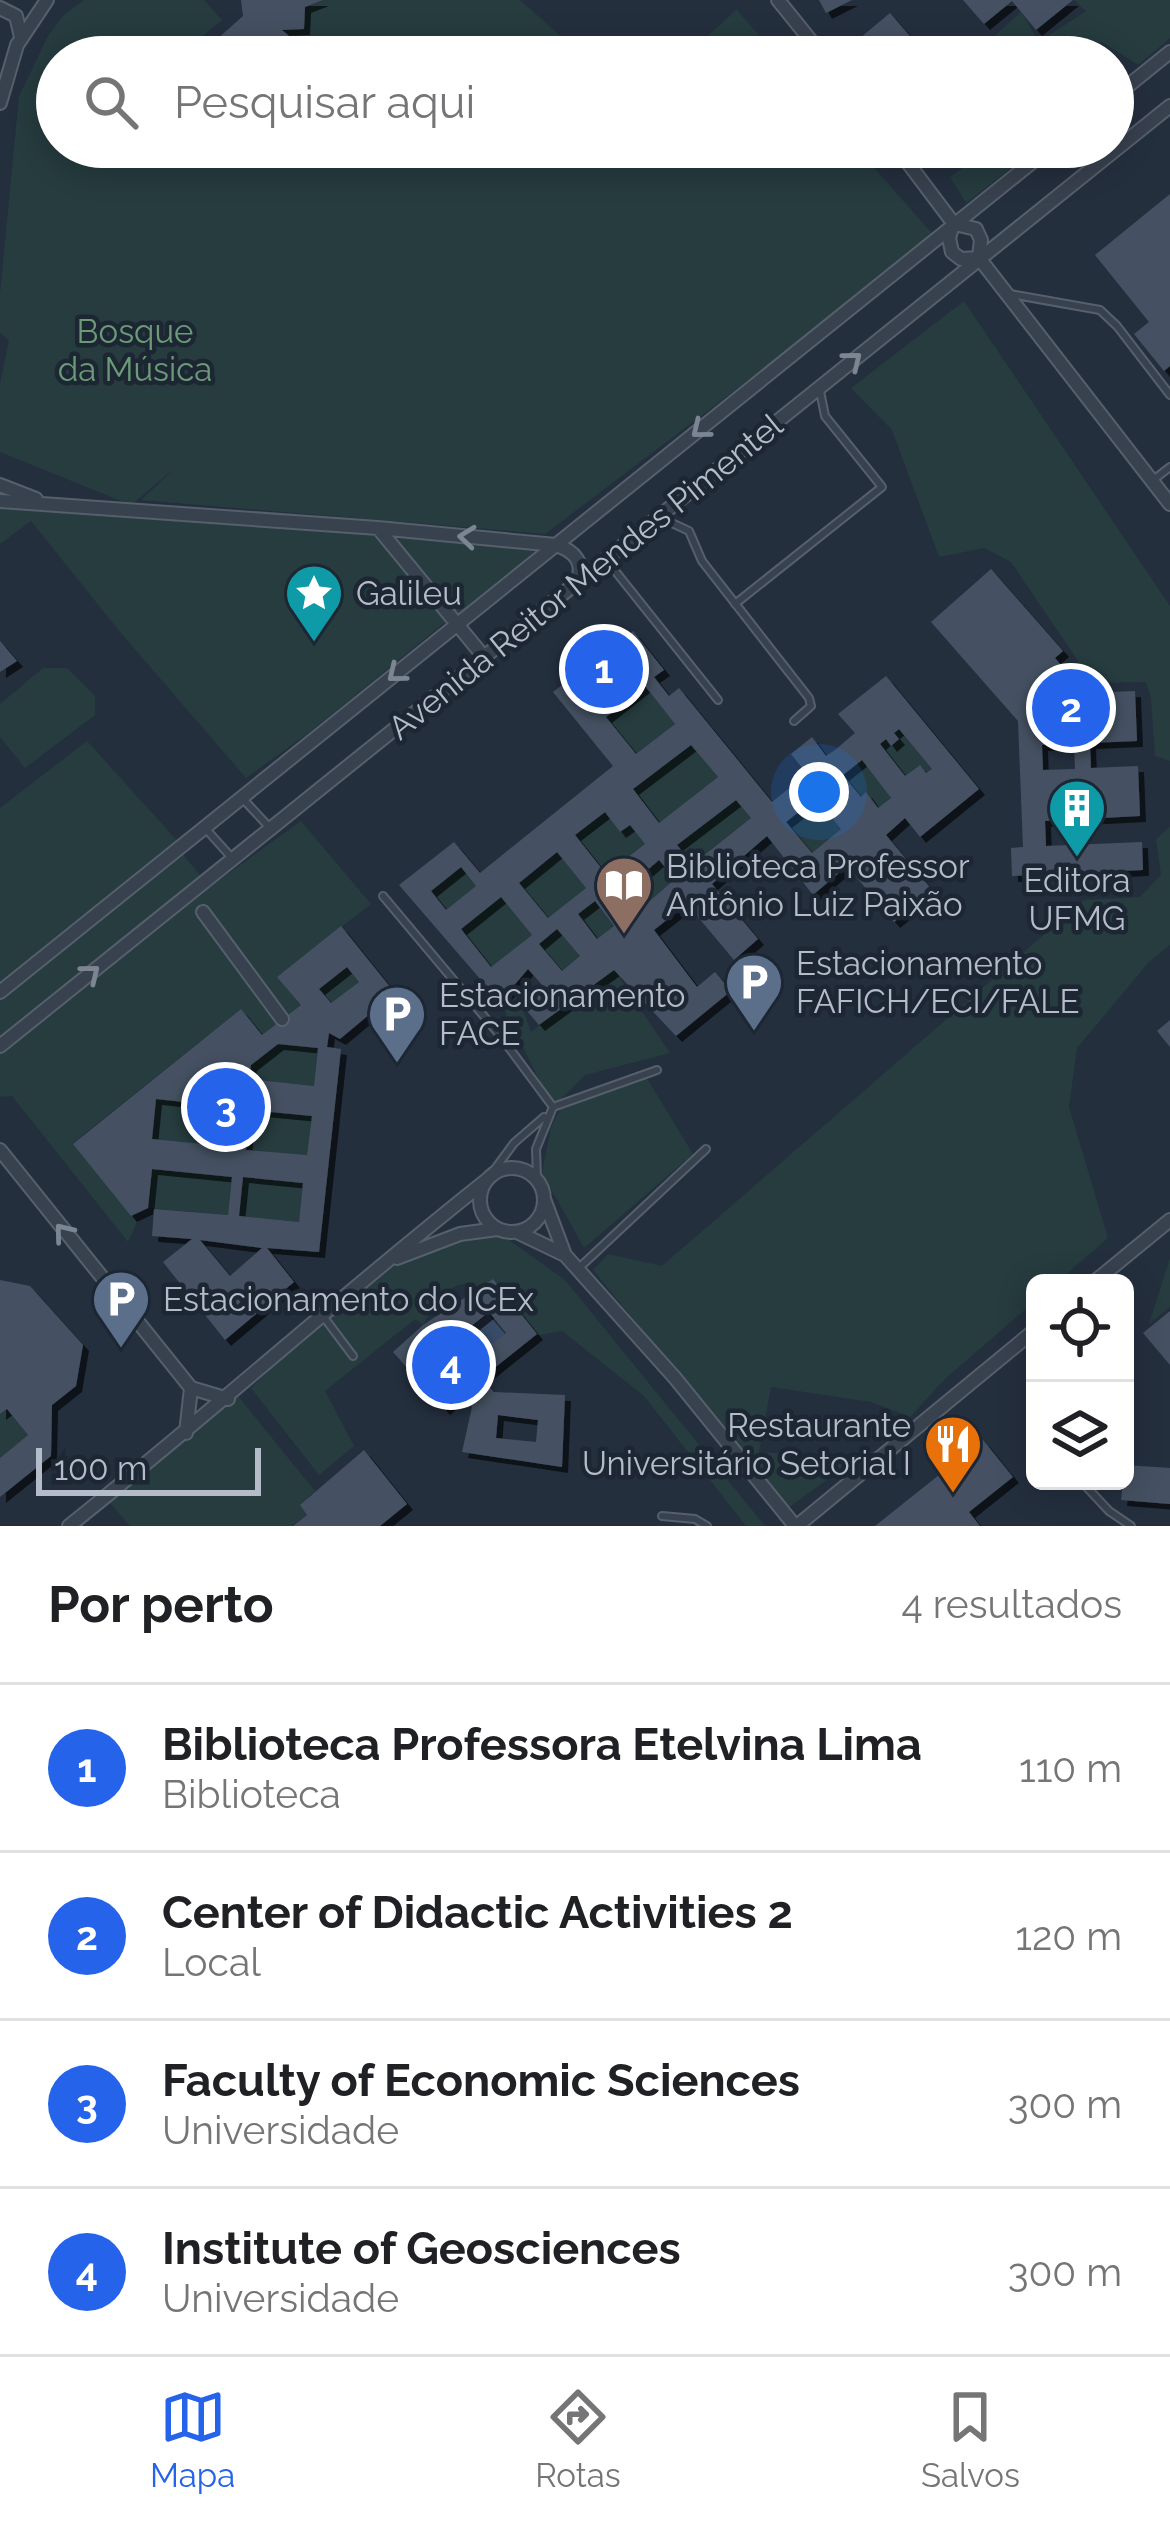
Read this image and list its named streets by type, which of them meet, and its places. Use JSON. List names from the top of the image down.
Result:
{
  "streets": {
    "street": ["Avenida Reitor Mendes Pimentel"]
  },
  "parks": ["Bosque da Música"],
  "places": {
    "place": ["Galileu"],
    "building": ["Editora UFMG"],
    "library": ["Biblioteca Professor Antônio Luiz Paixão"],
    "parking": ["Estacionamento FAFICH/ECI/FALE", "Estacionamento FACE", "Estacionamento do ICEx"],
    "restaurant": ["Restaurante Universitário Setorial I"]
  },
  "scale_bar": "100 m",
  "page": {
    "search": "Pesquisar aqui",
    "pins": [
      "1",
      "2",
      "3",
      "4"
    ],
    "scale": "100 m",
    "heading": ["Por perto", "4 resultados"],
    "list": [
      {
        "mark": "1",
        "name": "Biblioteca Professora Etelvina Lima",
        "note": "Biblioteca",
        "value": "110 m"
      },
      {
        "mark": "2",
        "name": "Center of Didactic Activities 2",
        "note": "Local",
        "value": "120 m"
      },
      {
        "mark": "3",
        "name": "Faculty of Economic Sciences",
        "note": "Universidade",
        "value": "300 m"
      },
      {
        "mark": "4",
        "name": "Institute of Geosciences",
        "note": "Universidade",
        "value": "300 m"
      }
    ],
    "nav": ["Mapa", "Rotas", "Salvos"]
  }
}
